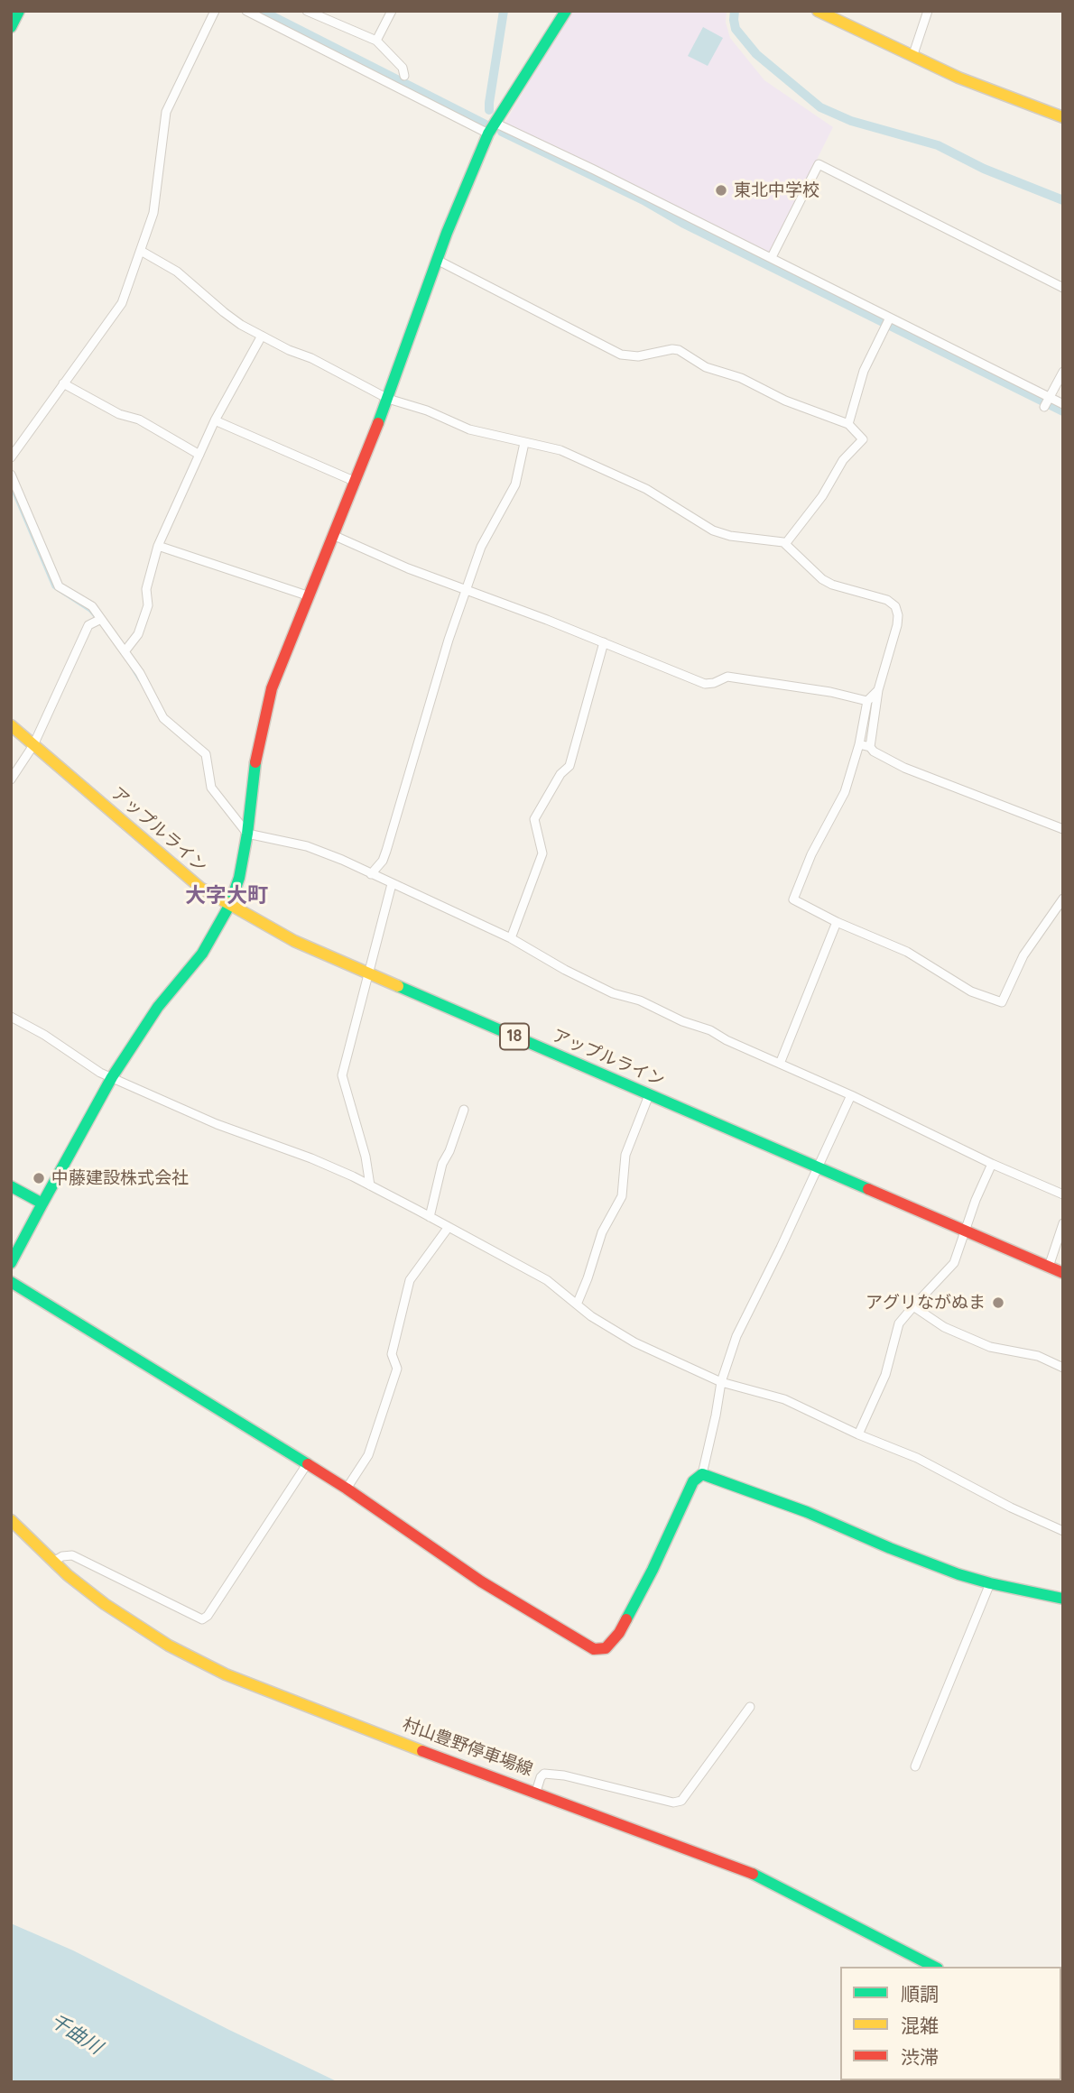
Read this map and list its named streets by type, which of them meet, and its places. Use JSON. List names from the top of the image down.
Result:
{
  "streets": {
    "main road": ["アップルライン", "18", "村山豊野停車場線"]
  },
  "districts": ["大字大町"],
  "water": ["千曲川"],
  "places": ["東北中学校", "中藤建設株式会社", "アグリながぬま"],
  "legend": ["順調", "混雑", "渋滞"]
}
